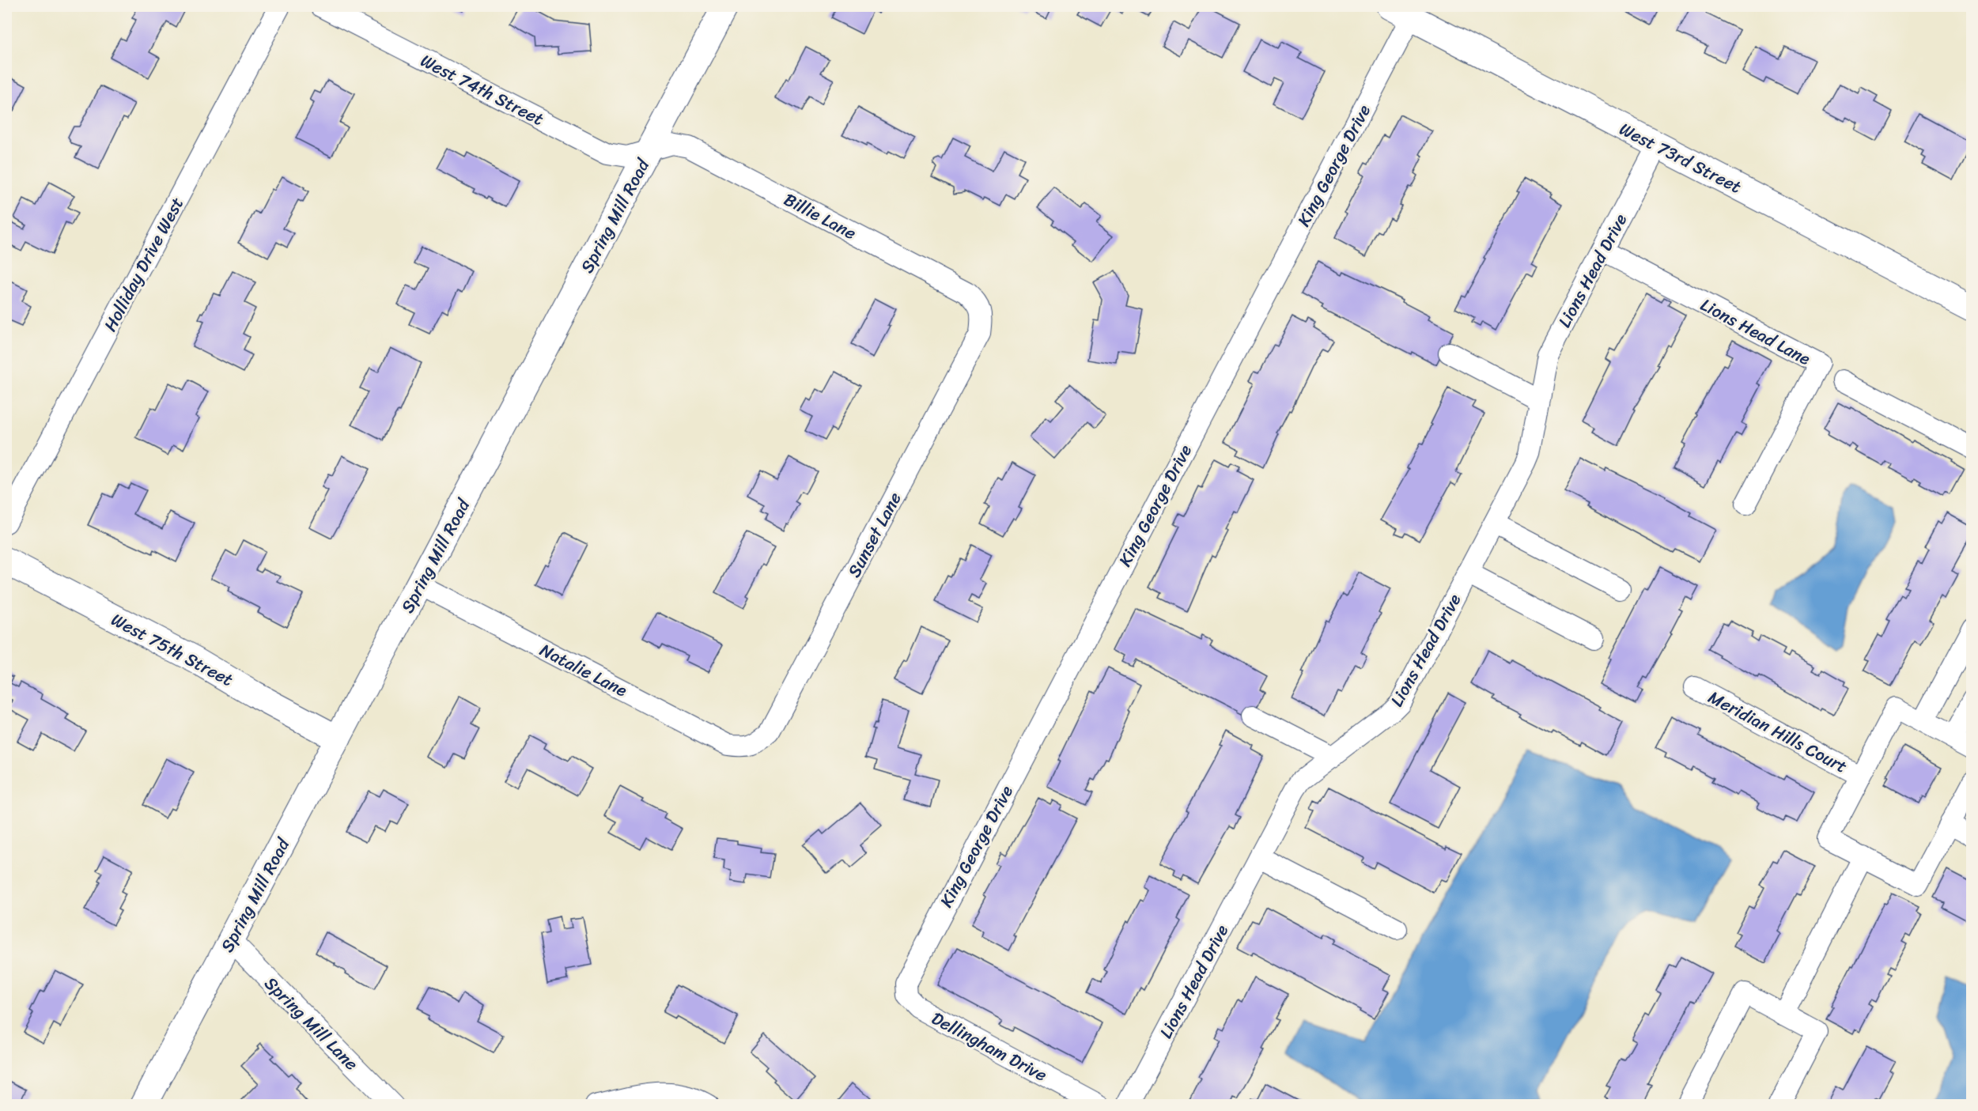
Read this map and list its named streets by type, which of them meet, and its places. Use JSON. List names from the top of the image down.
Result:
{
  "streets": {
    "street": [
      "West 74th Street",
      "West 73rd Street",
      "King George Drive",
      "Spring Mill Road",
      "Billie Lane",
      "Holliday Drive West",
      "Lions Head Drive",
      "Lions Head Lane",
      "Sunset Lane",
      "West 75th Street",
      "Natalie Lane",
      "Meridian Hills Court",
      "Spring Mill Lane",
      "Dellingham Drive"
    ]
  },
  "crossings": [
    ["West 74th Street", "Spring Mill Road"],
    ["West 74th Street", "Billie Lane"],
    ["West 73rd Street", "King George Drive"],
    ["West 73rd Street", "Lions Head Drive"],
    ["King George Drive", "Dellingham Drive"],
    ["Spring Mill Road", "Billie Lane"],
    ["Spring Mill Road", "West 75th Street"],
    ["Spring Mill Road", "Natalie Lane"],
    ["Spring Mill Road", "Spring Mill Lane"],
    ["Billie Lane", "Sunset Lane"],
    ["Lions Head Drive", "Lions Head Lane"],
    ["Sunset Lane", "Natalie Lane"]
  ]
}
